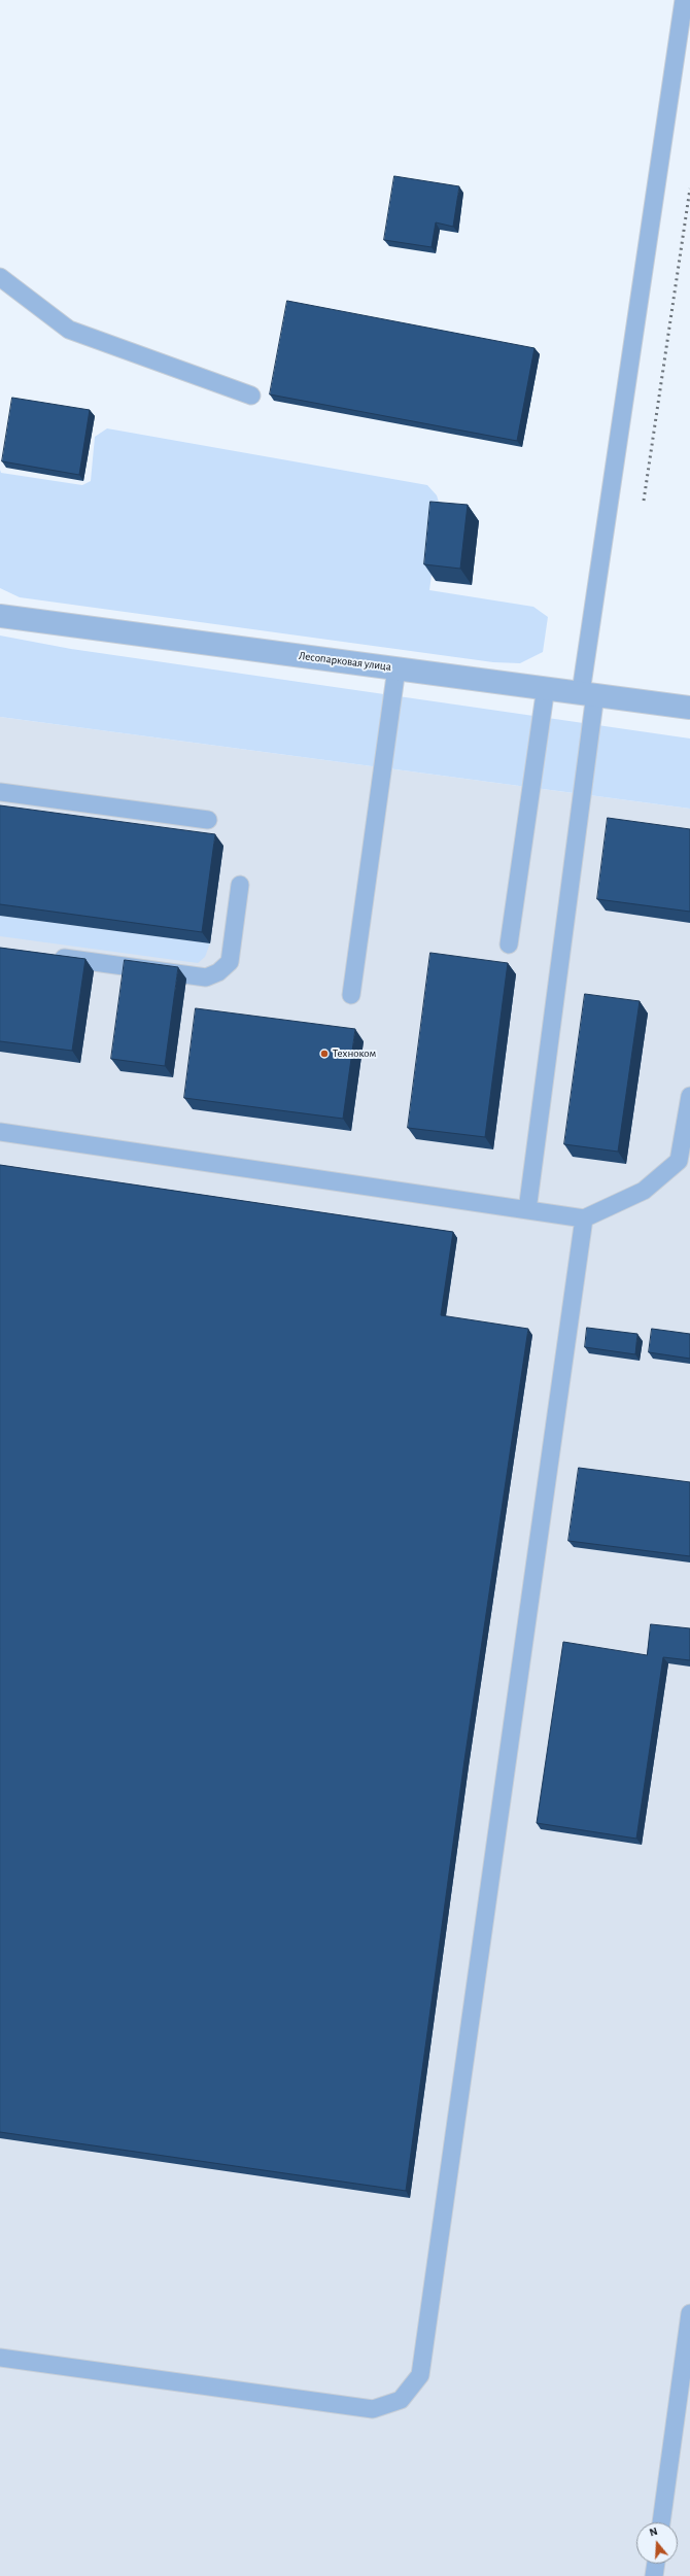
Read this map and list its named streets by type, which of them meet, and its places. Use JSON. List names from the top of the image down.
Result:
{
  "streets": {
    "street": ["Лесопарковая улица"]
  },
  "places": ["Техноком"],
  "north": "top"
}
